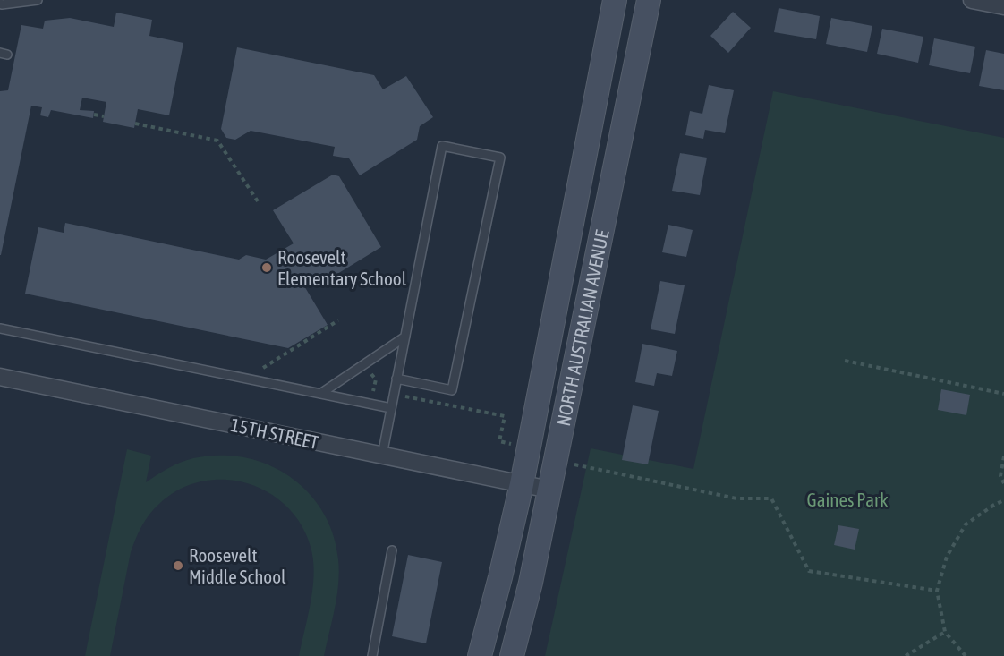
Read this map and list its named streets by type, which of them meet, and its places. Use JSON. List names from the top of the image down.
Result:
{
  "streets": {
    "main road": ["NORTH AUSTRALIAN AVENUE"],
    "street": ["15TH STREET"]
  },
  "crossings": [
    ["NORTH AUSTRALIAN AVENUE", "15TH STREET"]
  ],
  "parks": ["Gaines Park"],
  "places": ["Roosevelt Elementary School", "Roosevelt Middle School"]
}
